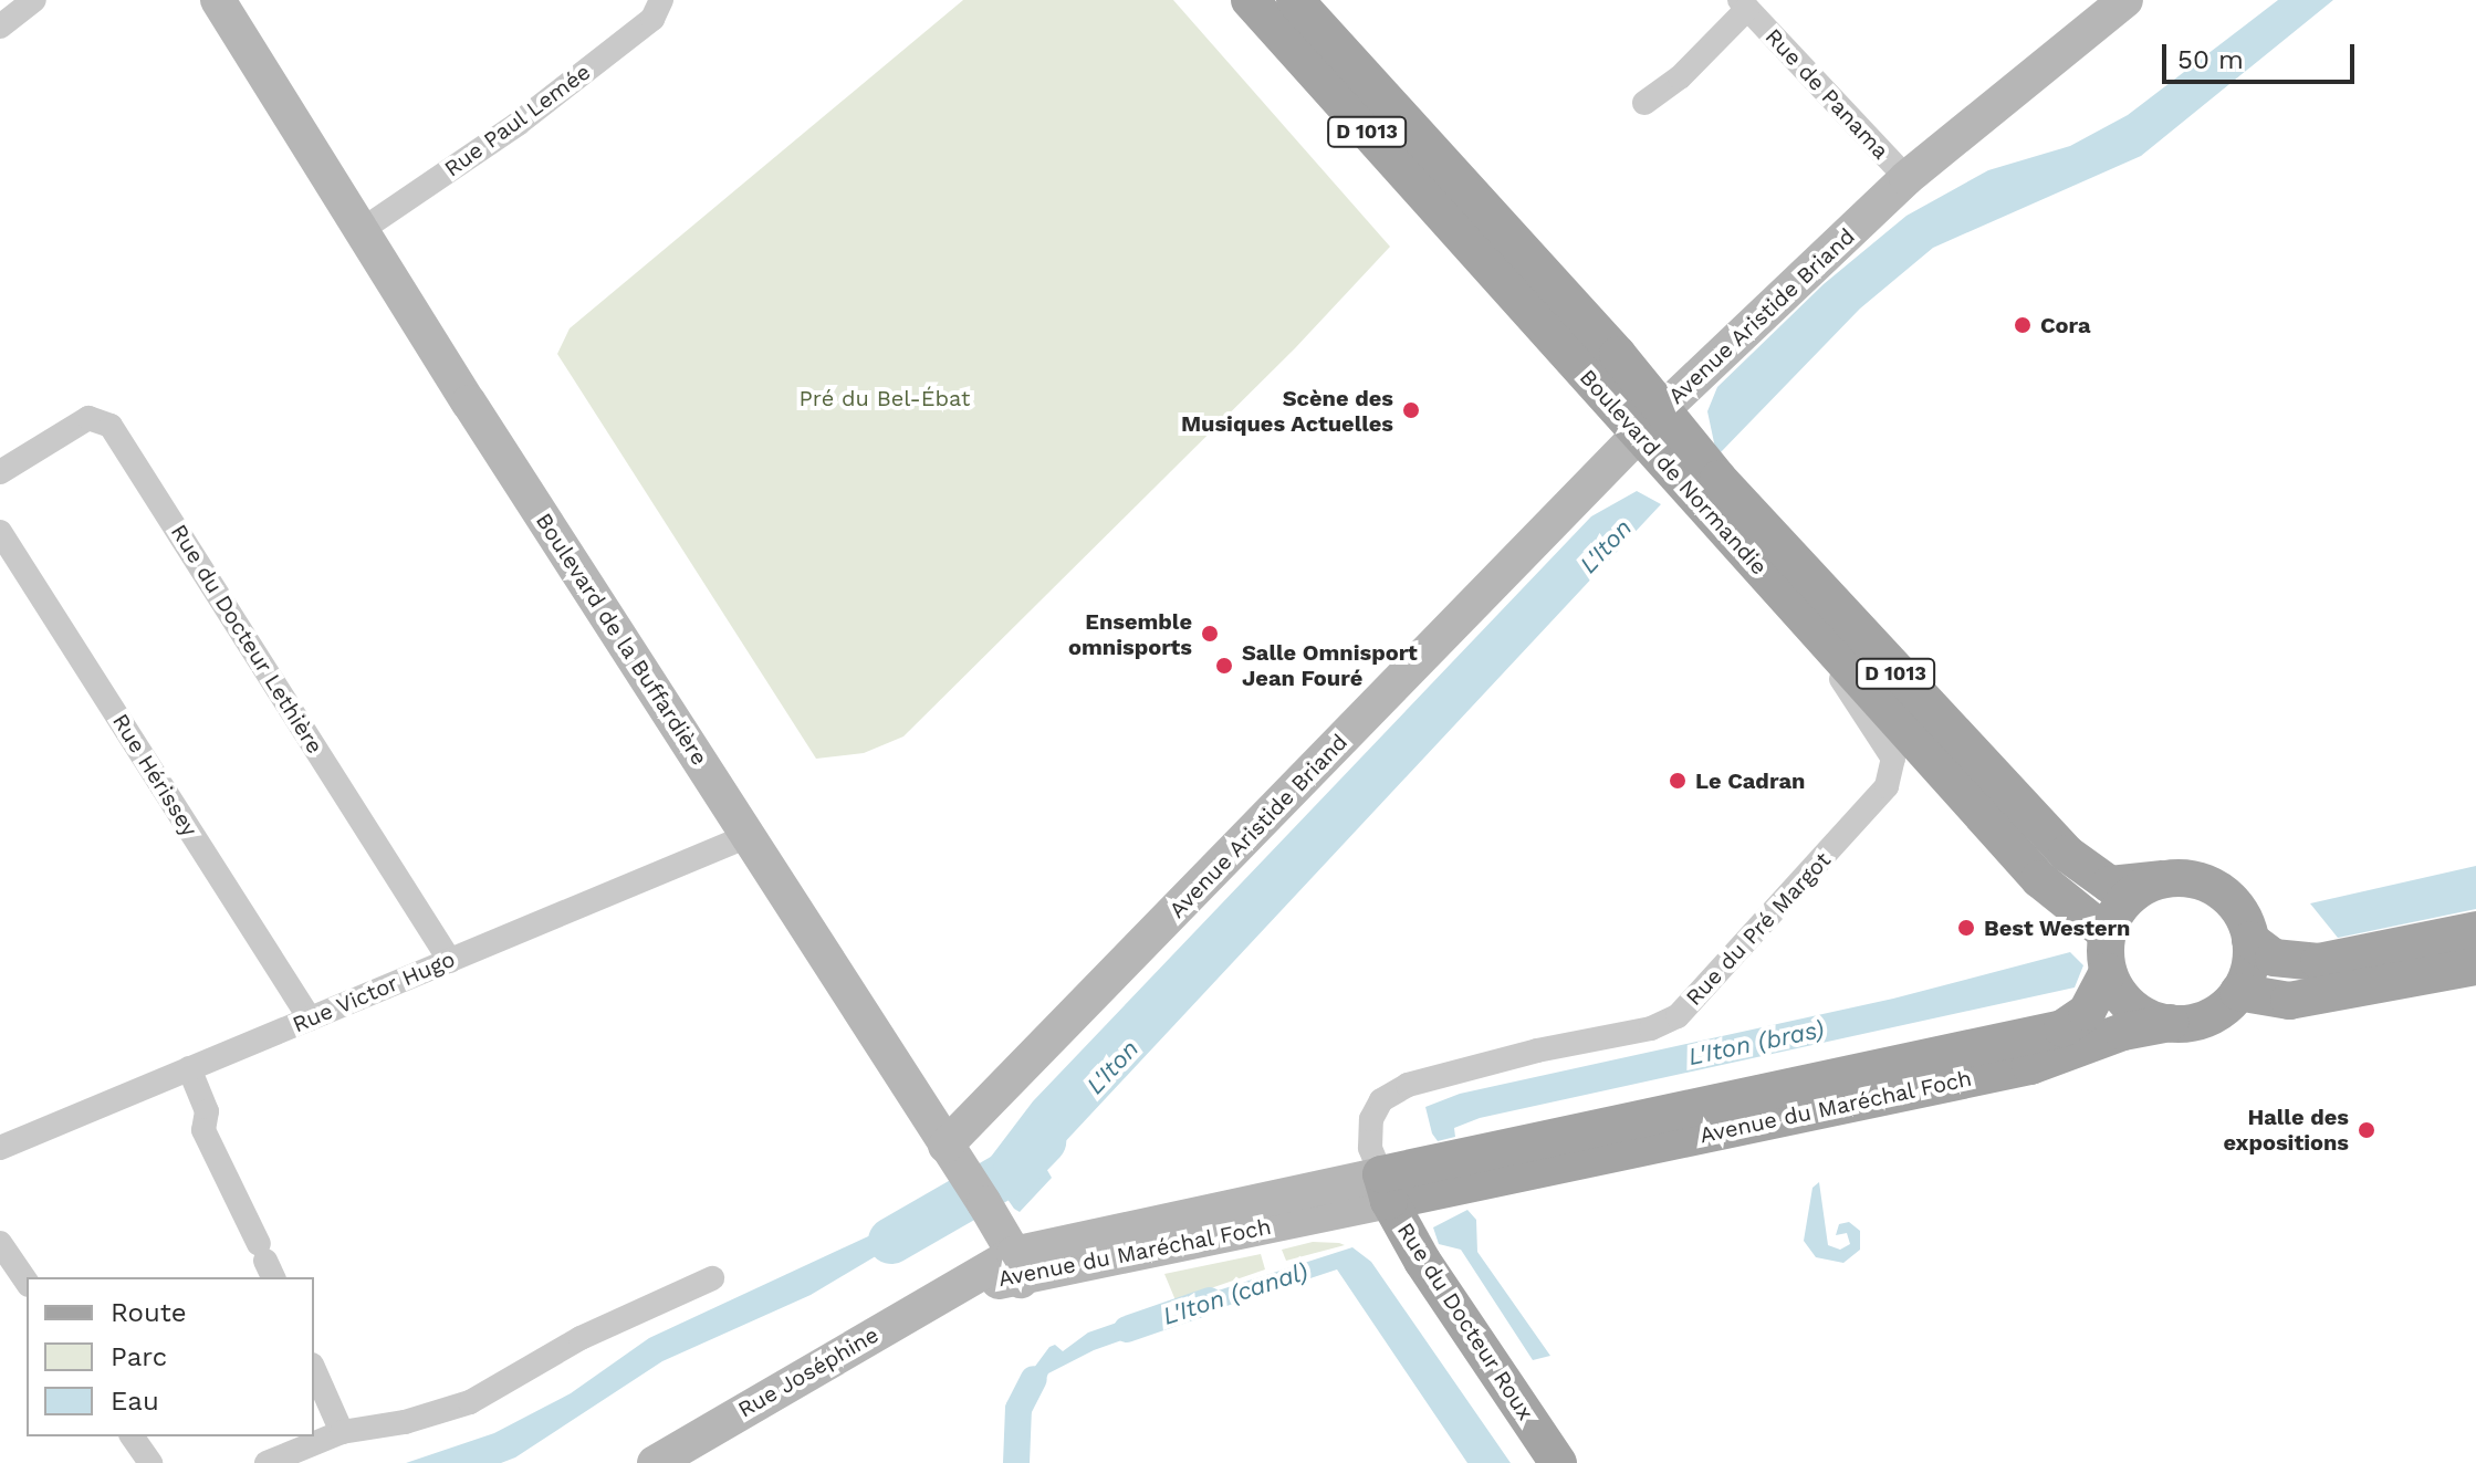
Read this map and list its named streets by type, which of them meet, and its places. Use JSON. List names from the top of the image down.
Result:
{
  "streets": {
    "main road": [
      "D 1013",
      "Avenue Aristide Briand",
      "Boulevard de Normandie",
      "Boulevard de la Buffardière",
      "Avenue du Maréchal Foch",
      "Rue du Docteur Roux",
      "Rue Joséphine"
    ],
    "street": [
      "Rue de Panama",
      "Rue Paul Lemée",
      "Rue du Docteur Lethière",
      "Rue Hérissey",
      "Rue du Pré Margot",
      "Rue Victor Hugo"
    ]
  },
  "crossings": [
    ["Rue de Panama", "Avenue Aristide Briand"],
    ["Rue Paul Lemée", "Boulevard de la Buffardière"],
    ["Avenue Aristide Briand", "Boulevard de Normandie"],
    ["Avenue Aristide Briand", "Boulevard de la Buffardière"],
    ["Boulevard de Normandie", "Rue du Pré Margot"],
    ["Boulevard de Normandie", "Avenue du Maréchal Foch"],
    ["Rue du Docteur Lethière", "Rue Victor Hugo"],
    ["Boulevard de la Buffardière", "Rue Victor Hugo"],
    ["Boulevard de la Buffardière", "Avenue du Maréchal Foch"],
    ["Rue Hérissey", "Rue Victor Hugo"],
    ["Rue du Pré Margot", "Avenue du Maréchal Foch"],
    ["Rue du Pré Margot", "Rue du Docteur Roux"],
    ["Avenue du Maréchal Foch", "Rue du Docteur Roux"],
    ["Avenue du Maréchal Foch", "Rue Joséphine"]
  ],
  "water": ["L'Iton", "L'Iton (bras)", "L'Iton (canal)"],
  "parks": ["Pré du Bel-Ébat"],
  "places": [
    "Cora",
    "Scène des Musiques Actuelles",
    "Ensemble omnisports",
    "Salle Omnisport Jean Fouré",
    "Le Cadran",
    "Best Western",
    "Halle des expositions"
  ],
  "legend": ["Route", "Parc", "Eau"],
  "scale_bar": "50 m"
}
